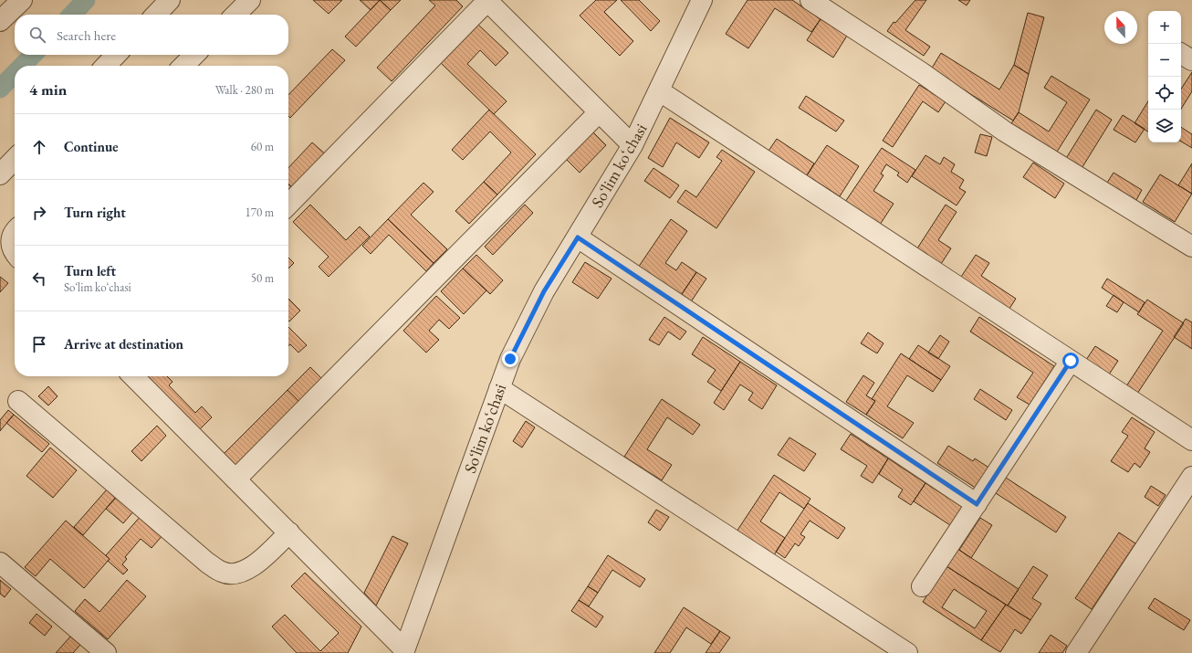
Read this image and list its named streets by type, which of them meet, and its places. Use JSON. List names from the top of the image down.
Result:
{
  "streets": {
    "street": ["Soʻlim koʻchasi"]
  },
  "north": "top",
  "page": {
    "map_buttons": ["+", "−"],
    "search": "Search here",
    "heading": ["4 min", "Walk · 280 m"],
    "list": [
      ["Continue", "60 m"],
      ["Turn right", "170 m"],
      ["Turn left", "Soʻlim koʻchasi", "50 m"],
      "Arrive at destination"
    ]
  }
}
